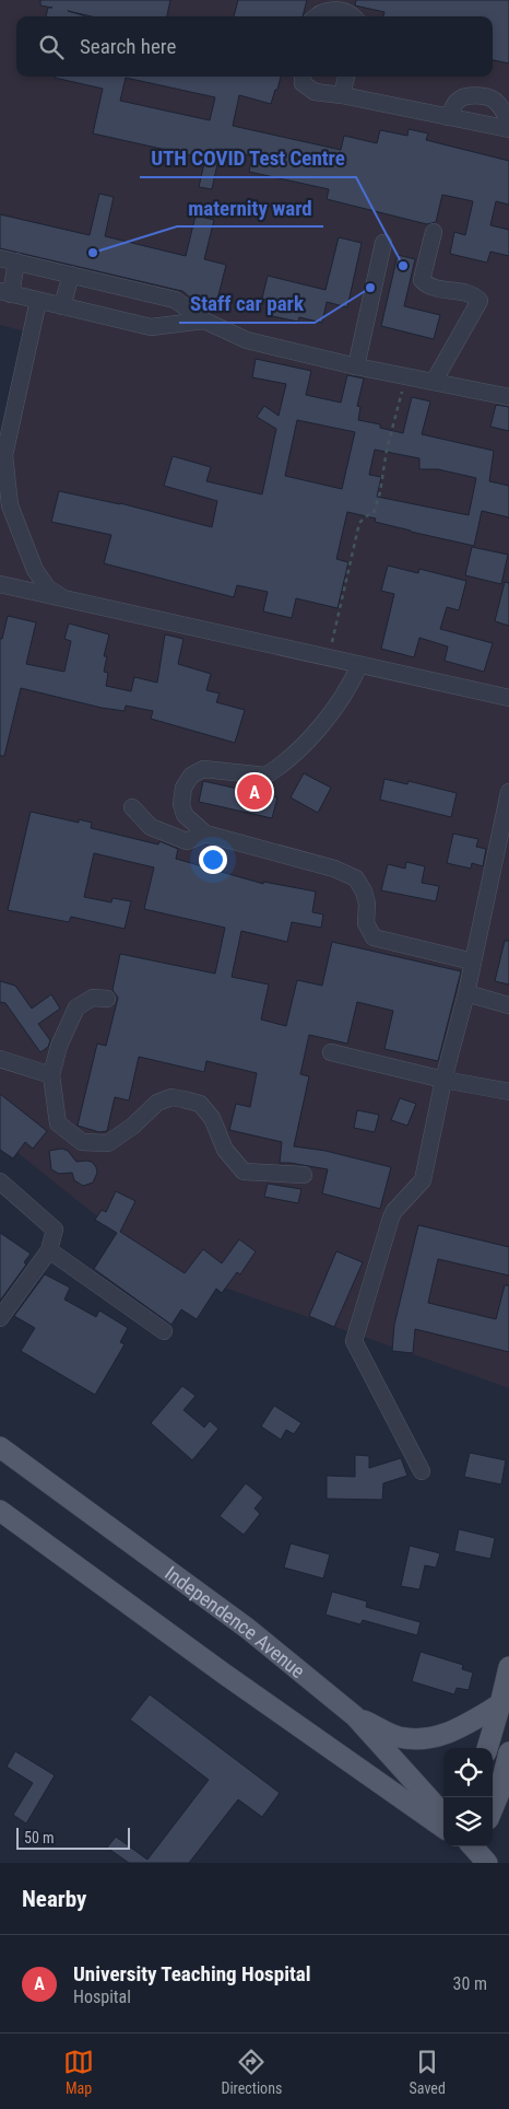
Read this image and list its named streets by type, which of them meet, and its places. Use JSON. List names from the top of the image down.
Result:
{
  "streets": {
    "main road": ["Independence Avenue"]
  },
  "places": ["maternity ward", "UTH COVID Test Centre", "Staff car park"],
  "scale_bar": "50 m",
  "page": {
    "search": "Search here",
    "pins": "A",
    "scale": "50 m",
    "heading": "Nearby",
    "list": [
      {
        "mark": "A",
        "name": "University Teaching Hospital",
        "note": "Hospital",
        "value": "30 m"
      }
    ],
    "nav": ["Map", "Directions", "Saved"]
  }
}
